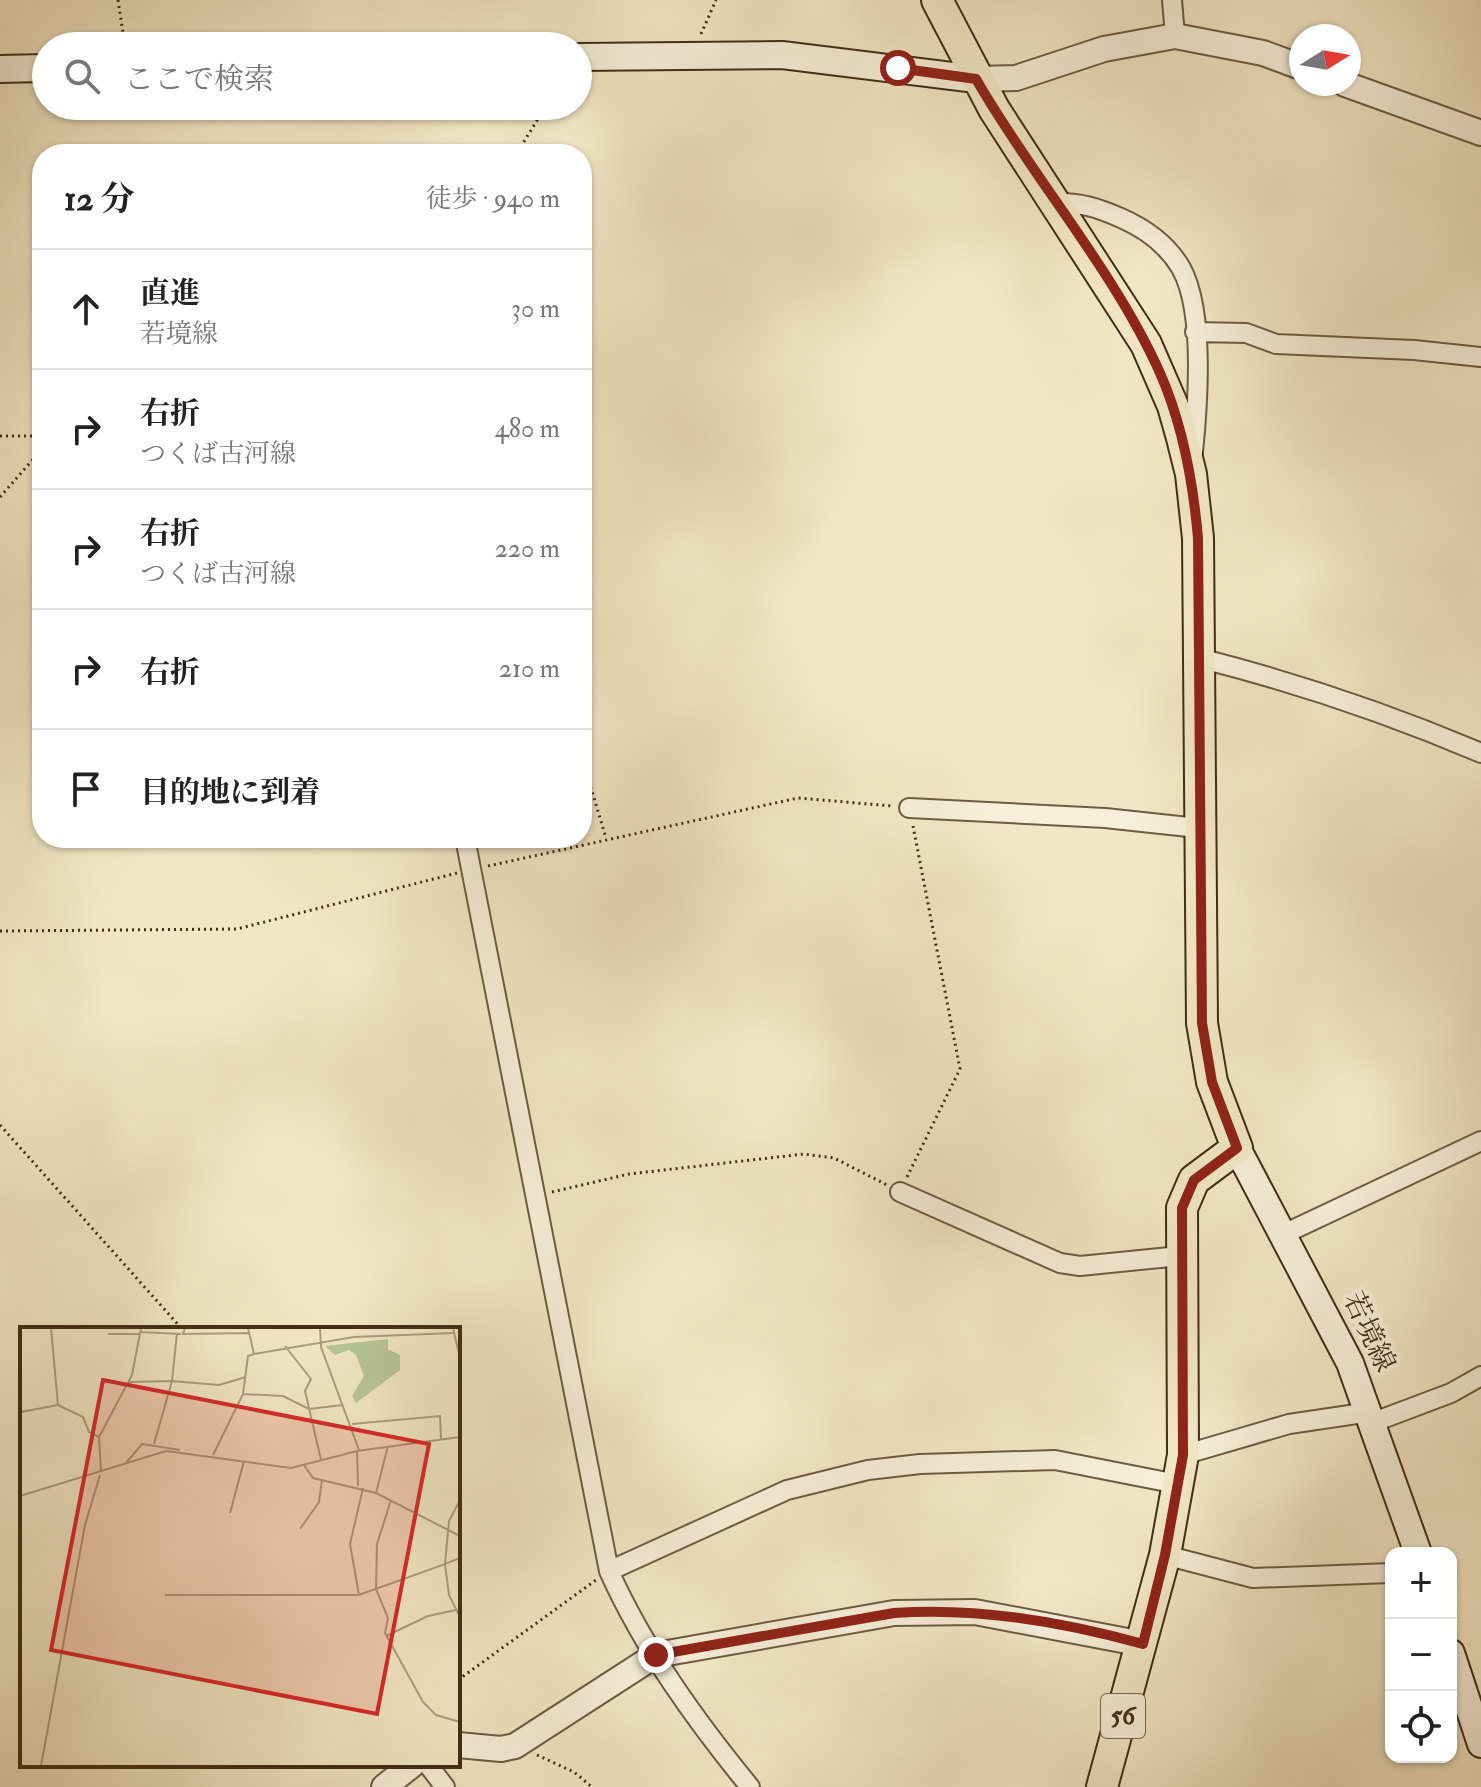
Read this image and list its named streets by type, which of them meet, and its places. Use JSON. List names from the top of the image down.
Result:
{
  "streets": {
    "main road": ["若境線", "56"]
  },
  "crossings": [
    ["若境線", "56"]
  ],
  "north": "right",
  "page": {
    "search": "ここで検索",
    "heading": ["12 分", "徒歩 · 940 m"],
    "list": [
      ["直進", "若境線", "30 m"],
      ["右折", "つくば古河線", "480 m"],
      ["右折", "つくば古河線", "220 m"],
      ["右折", "210 m"],
      "目的地に到着"
    ],
    "map_buttons": ["+", "−"]
  }
}
